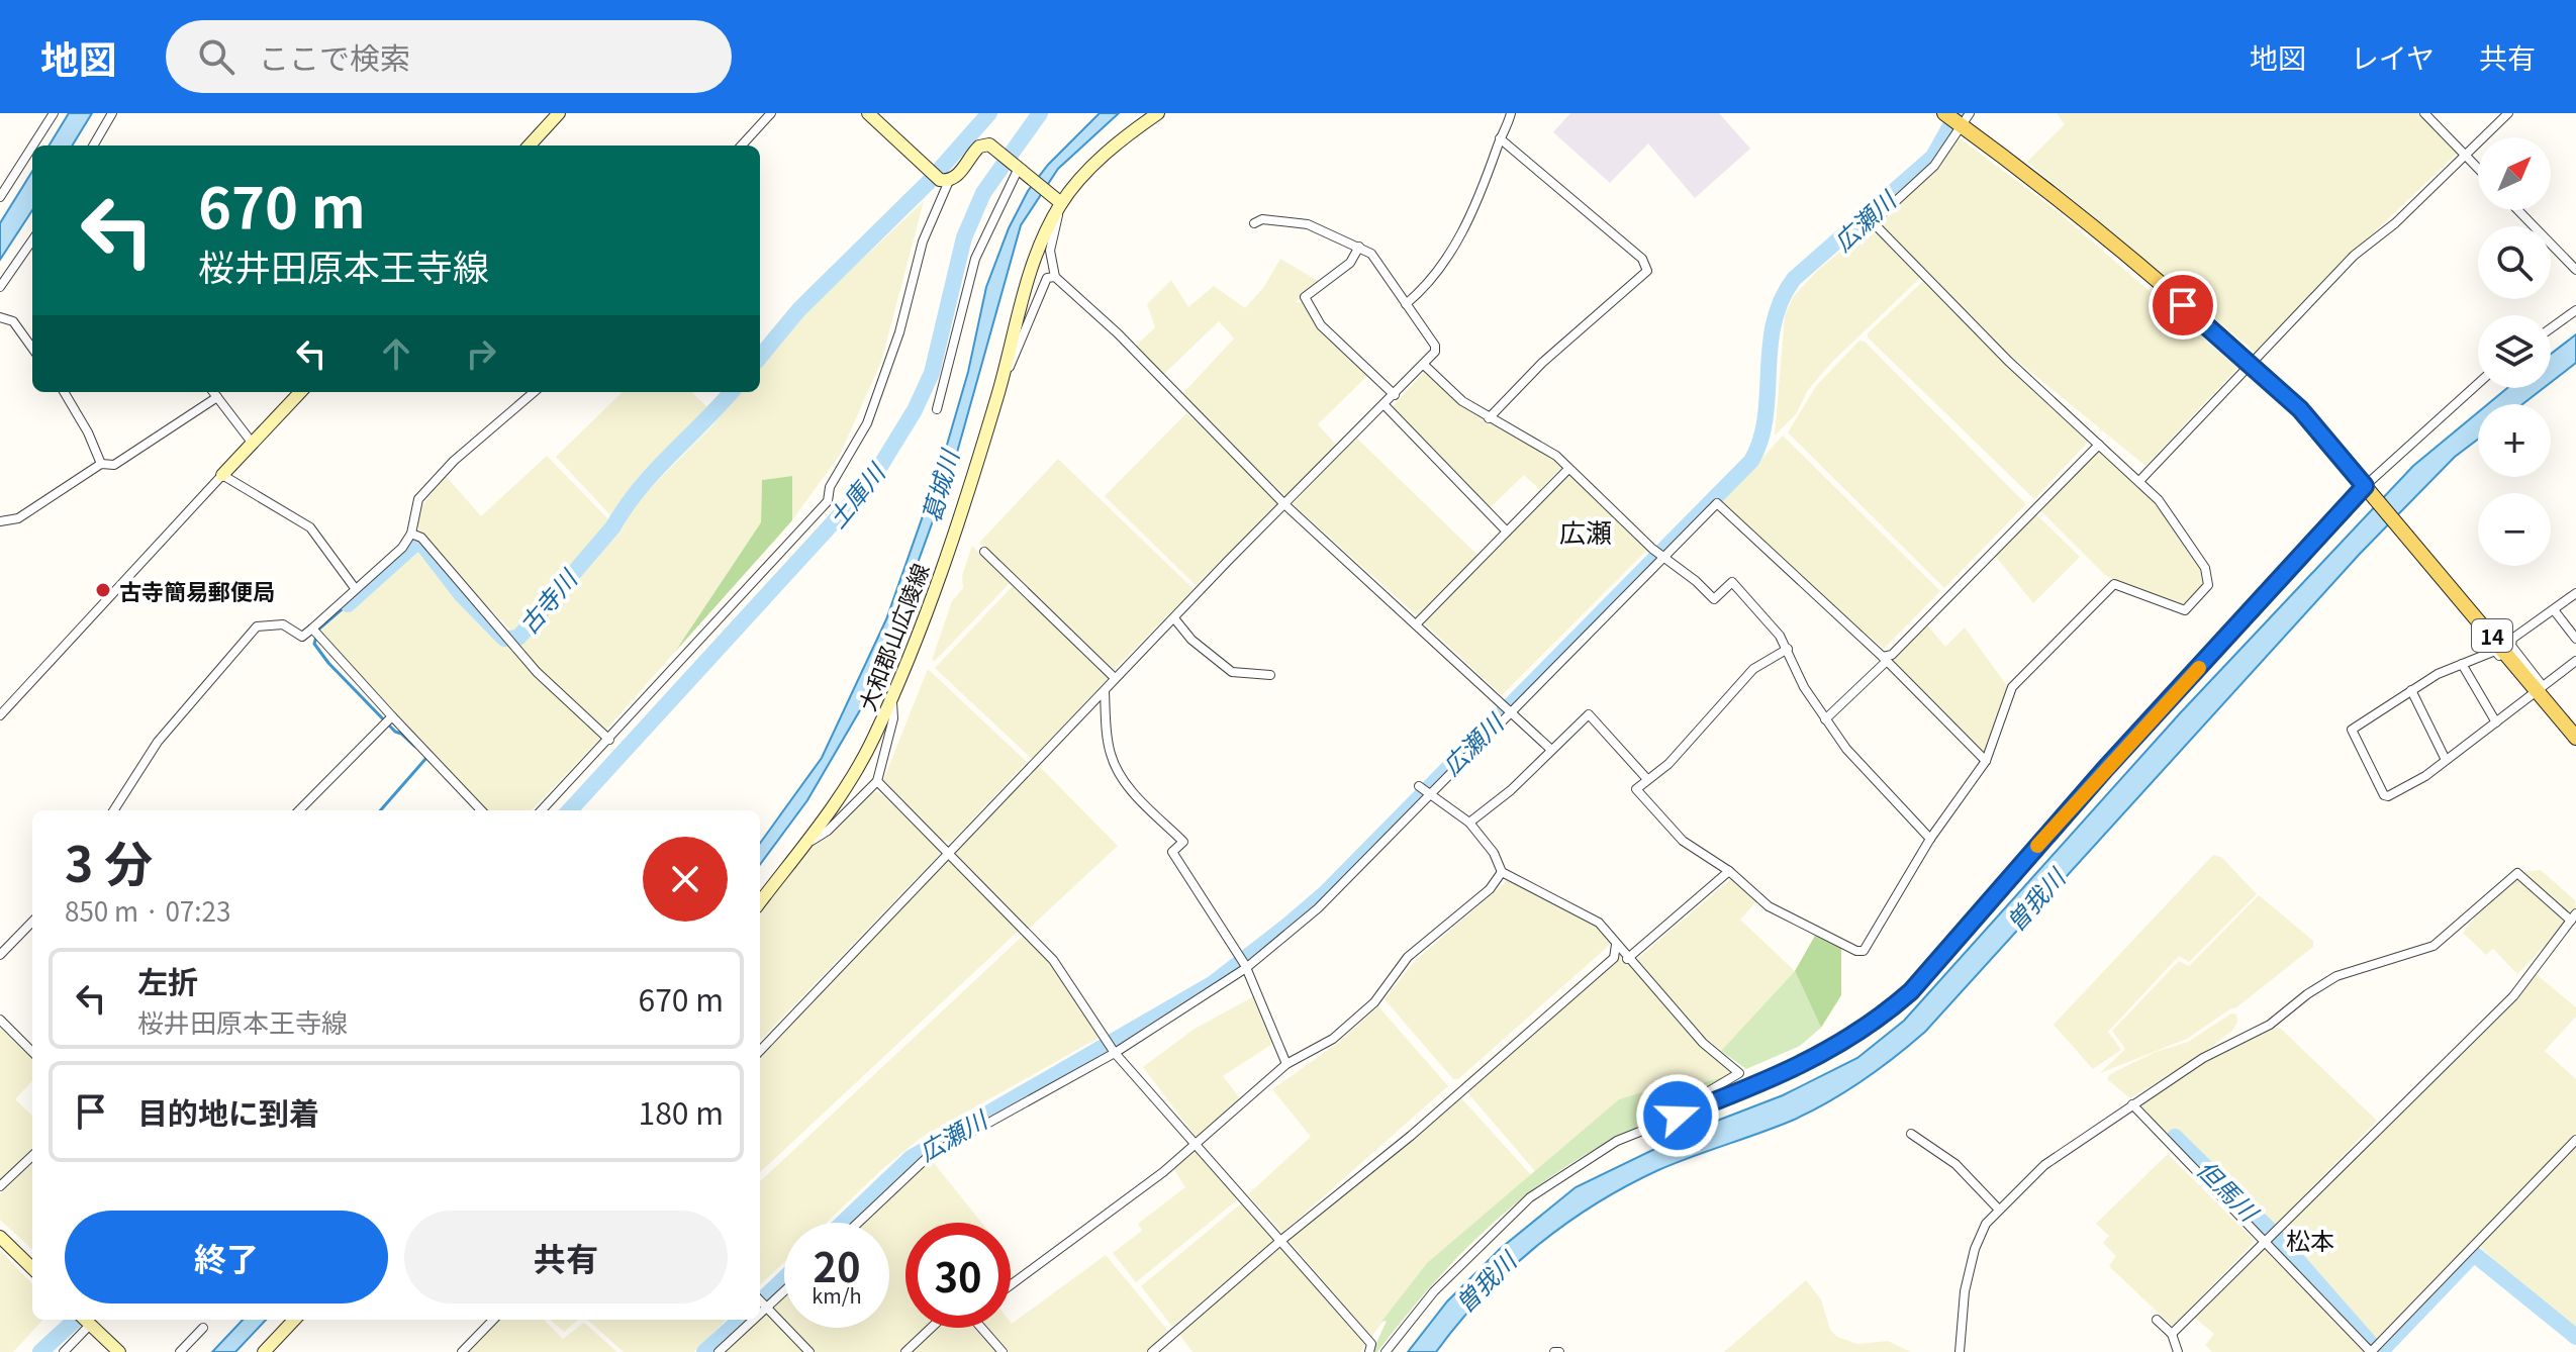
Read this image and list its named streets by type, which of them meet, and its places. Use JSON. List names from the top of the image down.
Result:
{
  "streets": {
    "main road": ["14", "大和郡山広陵線"]
  },
  "districts": ["広瀬", "松本"],
  "water": [
    "広瀬川",
    "葛城川",
    "土庫川",
    "古寺川",
    "曽我川",
    "但馬川"
  ],
  "places": ["古寺簡易郵便局"],
  "north": "top right",
  "page": {
    "header": "地図",
    "search": "ここで検索",
    "nav": ["地図", "レイヤ", "共有"],
    "map_buttons": ["+", "−"],
    "turn": ["670 m", "桜井田原本王寺線"],
    "heading": ["3 分", "850 m · 07:23"],
    "list": [
      {
        "name": "左折",
        "note": "桜井田原本王寺線",
        "value": "670 m"
      },
      {
        "name": "目的地に到着",
        "value": "180 m"
      }
    ],
    "buttons": ["終了", "共有"],
    "speed": "20 km/h",
    "limit": "30"
  }
}
